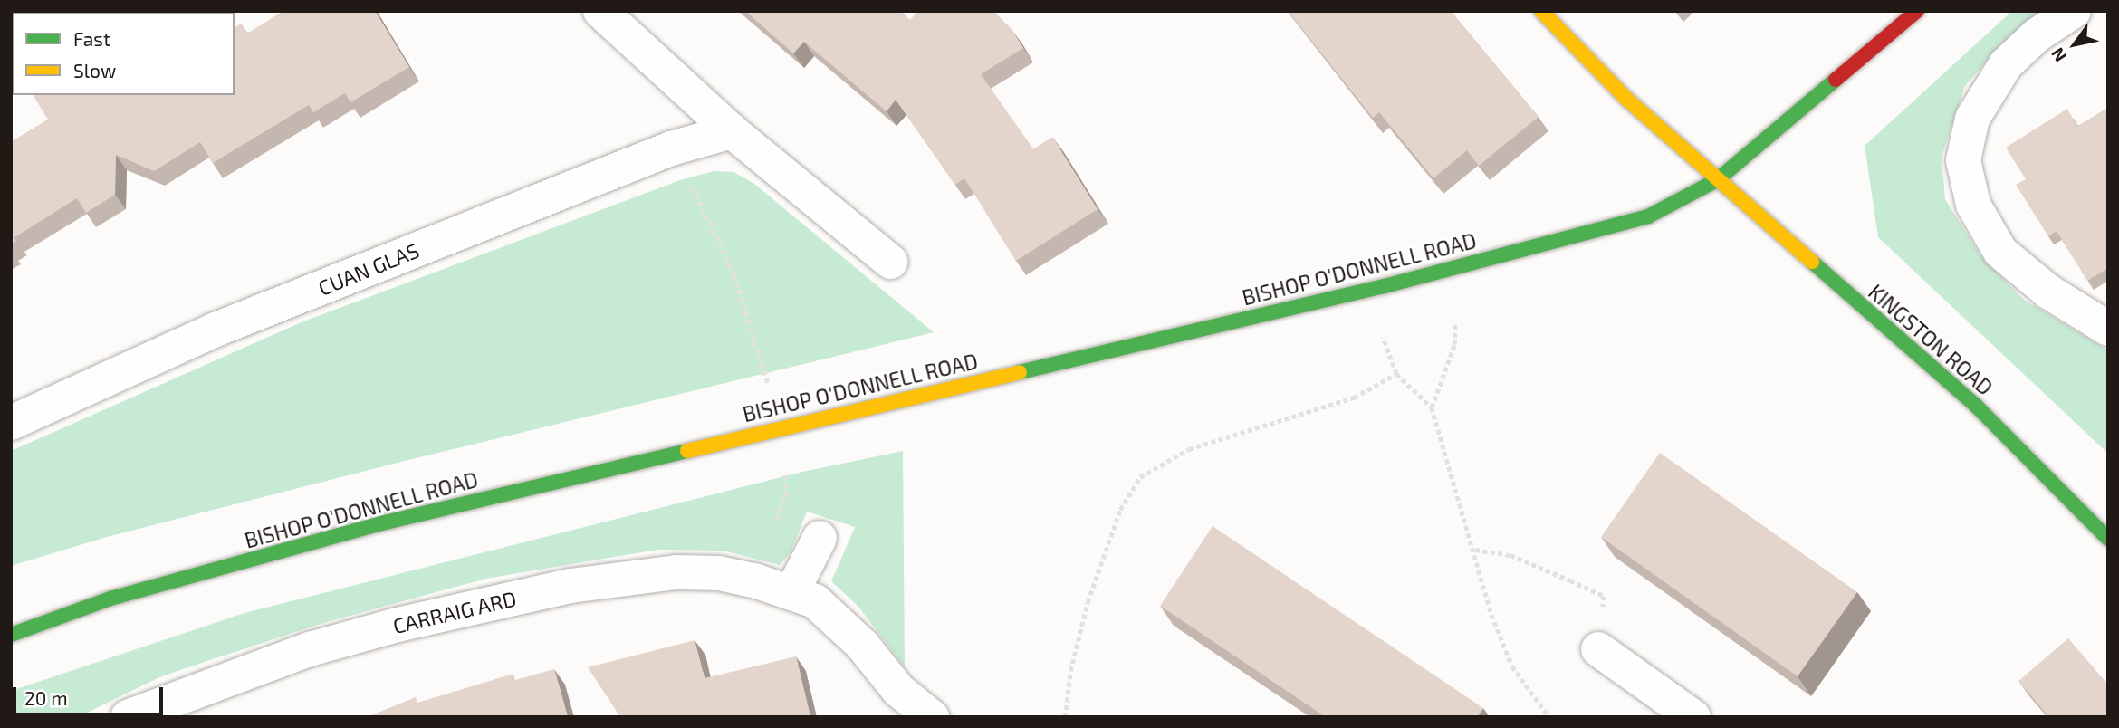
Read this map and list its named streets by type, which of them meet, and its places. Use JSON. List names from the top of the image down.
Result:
{
  "streets": {
    "main road": ["BISHOP O'DONNELL ROAD", "KINGSTON ROAD"],
    "street": ["CUAN GLAS", "CARRAIG ARD"]
  },
  "crossings": [
    ["BISHOP O'DONNELL ROAD", "KINGSTON ROAD"]
  ],
  "legend": ["Fast", "Slow"],
  "scale_bar": "20 m",
  "north": "bottom left"
}
